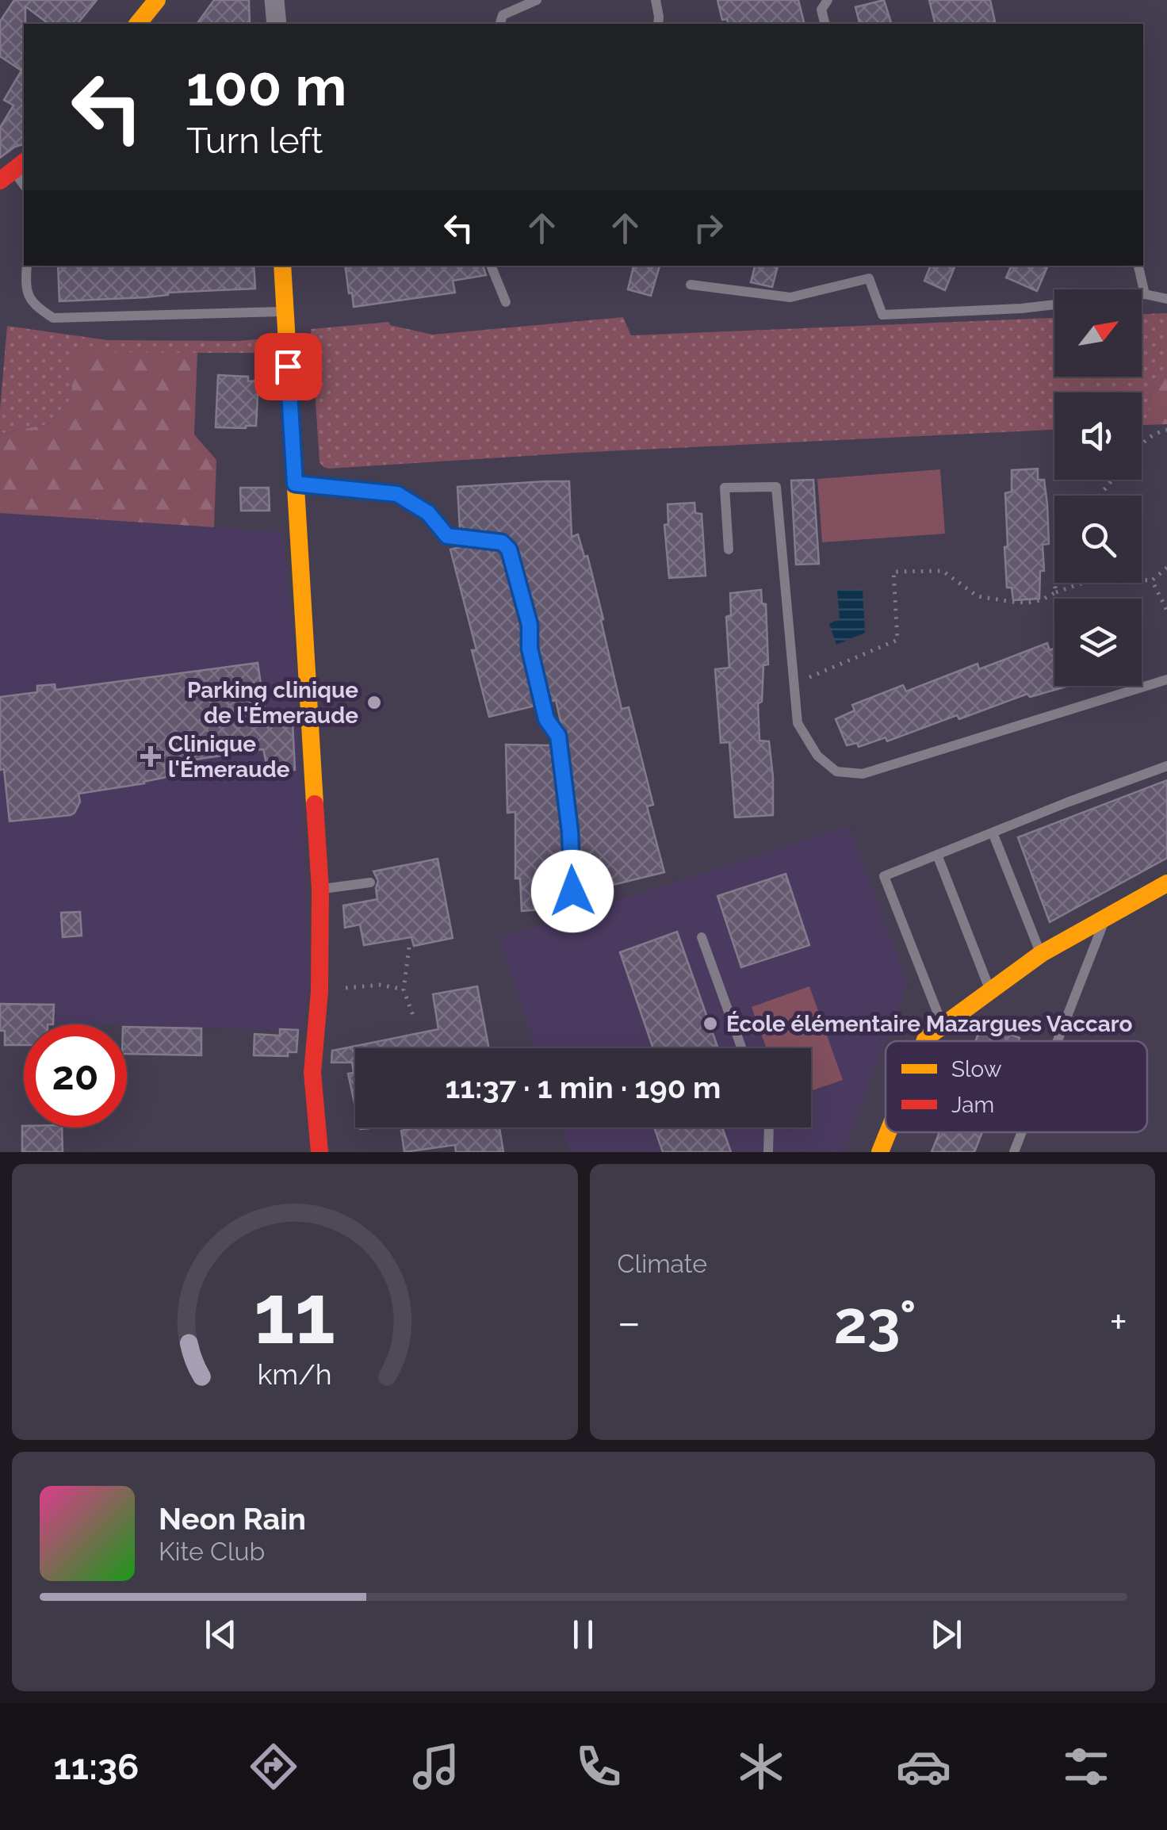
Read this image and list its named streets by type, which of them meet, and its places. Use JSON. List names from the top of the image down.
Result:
{
  "places": {
    "other": ["Parking clinique de l'Émeraude", "École élémentaire Mazargues Vaccaro"],
    "health": ["Clinique l'Émeraude"]
  },
  "legend": ["Slow", "Jam"],
  "north": "top right",
  "page": {
    "turn": ["100 m", "Turn left"],
    "limit": "20",
    "trip": "11:37 · 1 min · 190 m",
    "tile": "Climate",
    "heat": ["−", "23°", "+"],
    "song": ["Neon Rain", "Kite Club"],
    "tabs": "11:36",
    "gauge": ["11", "km/h"]
  }
}
